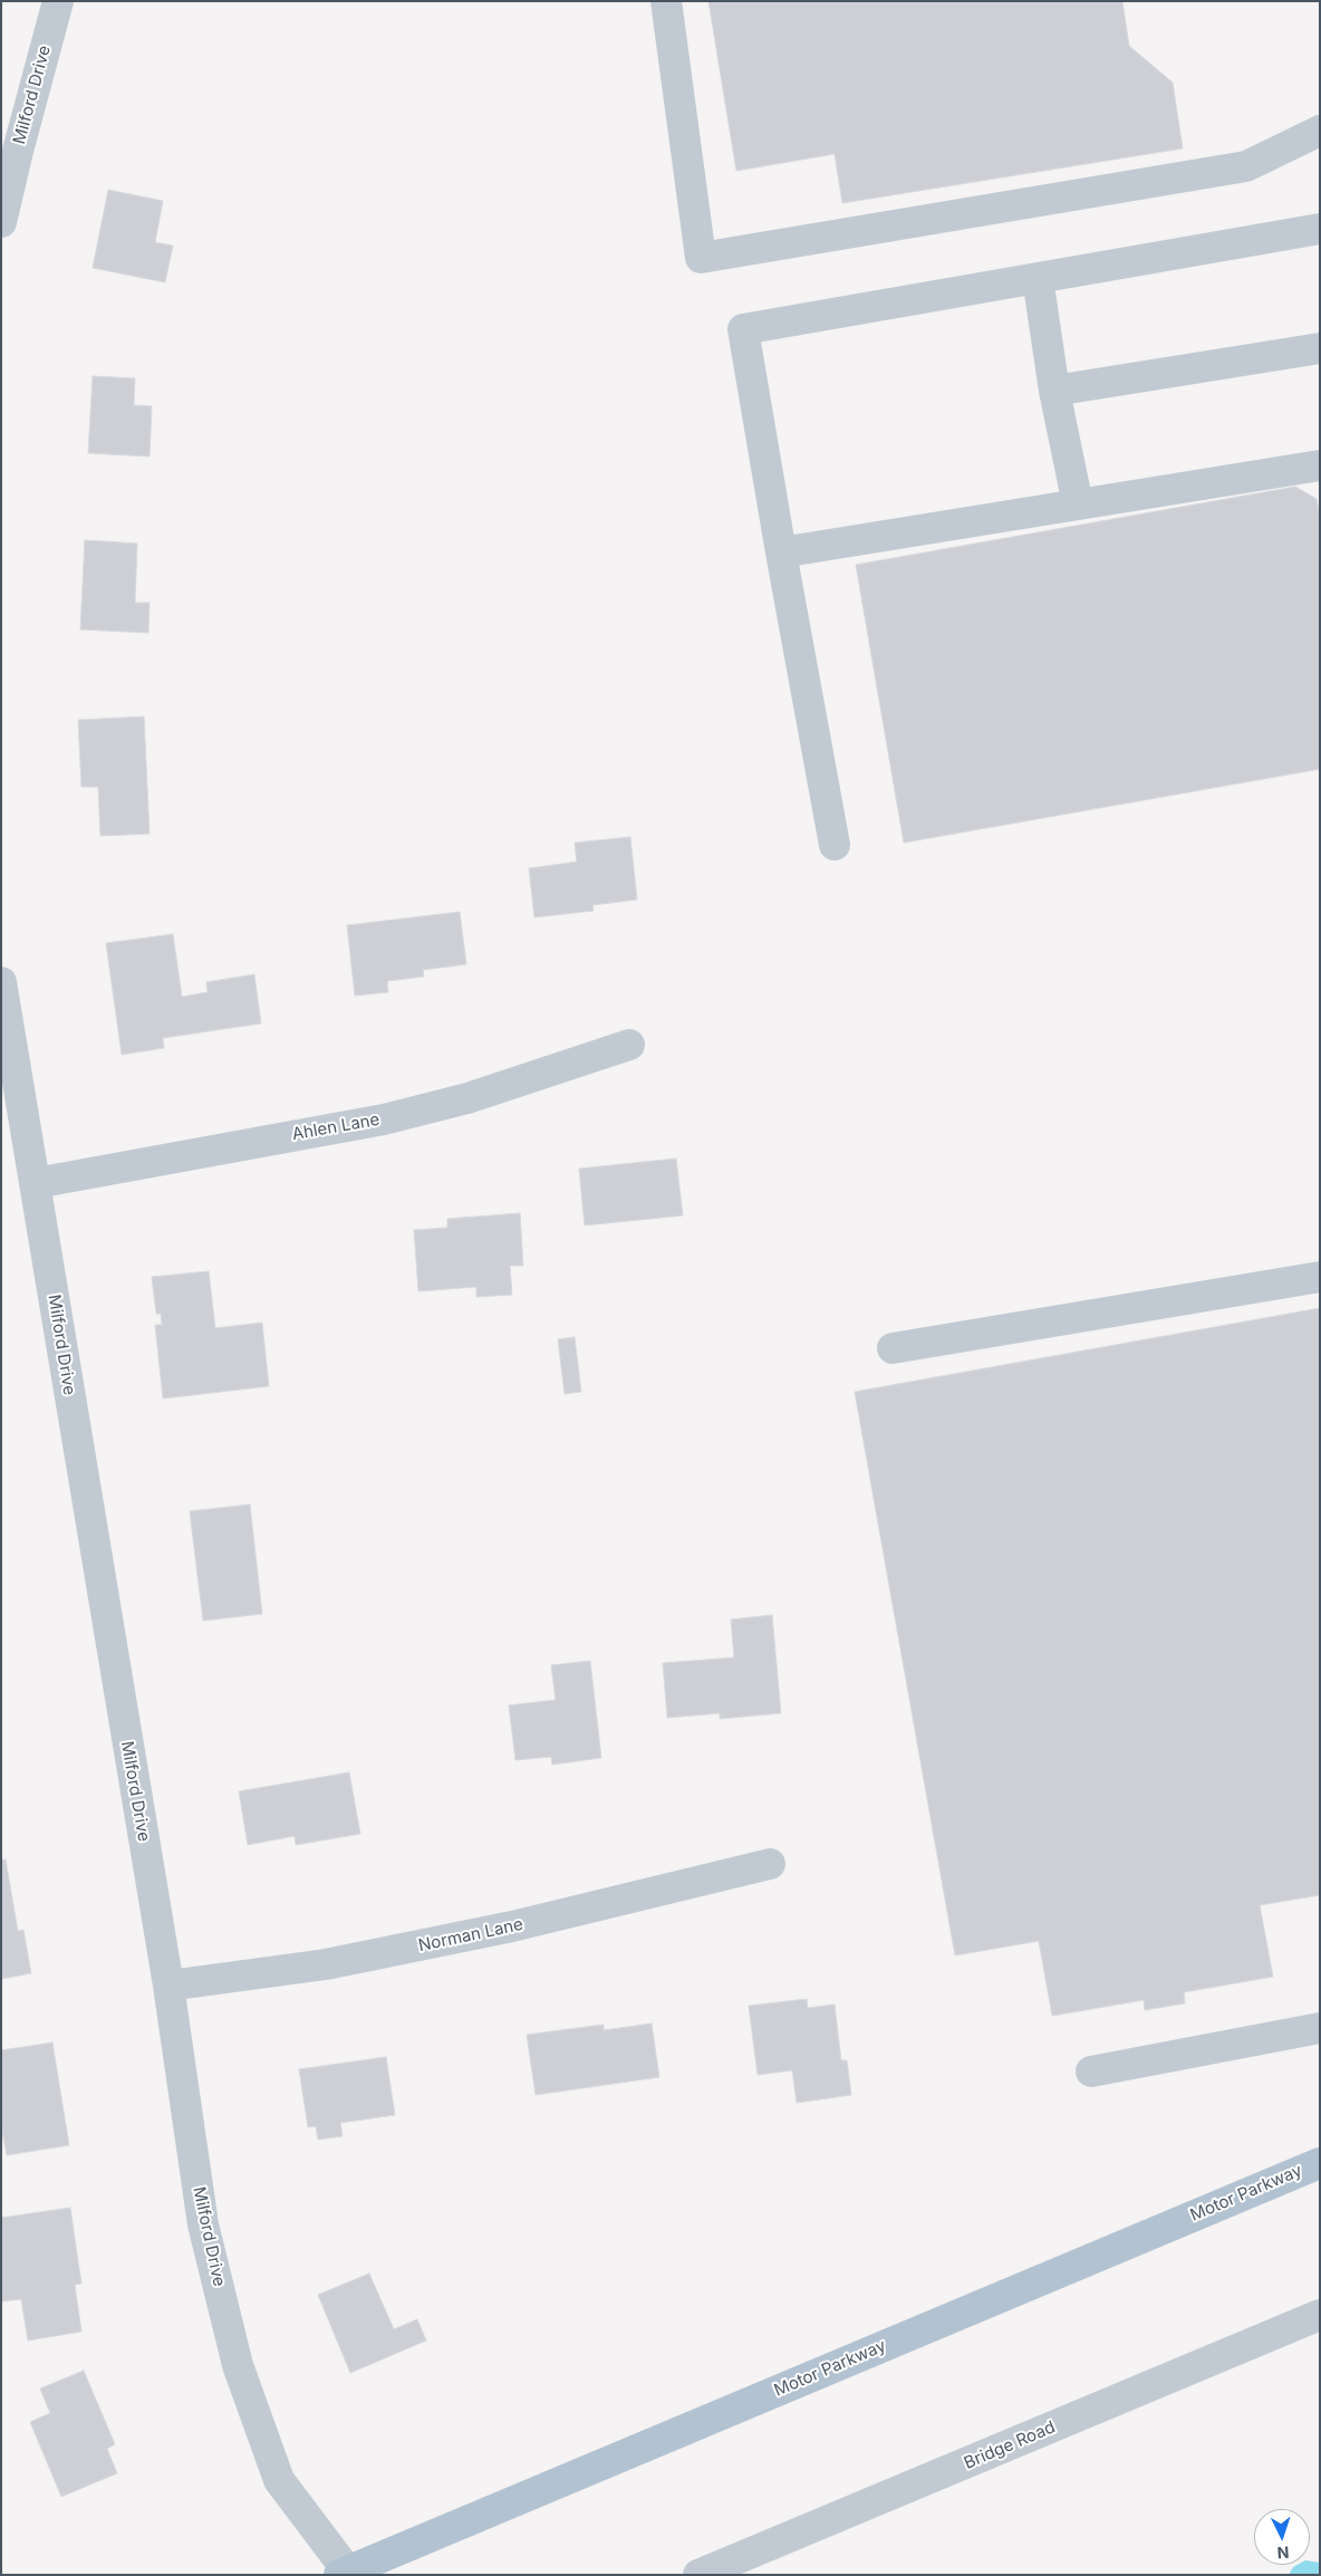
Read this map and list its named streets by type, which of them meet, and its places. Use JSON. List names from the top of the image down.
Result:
{
  "streets": {
    "main road": ["Motor Parkway"],
    "street": [
      "Milford Drive",
      "Ahlen Lane",
      "Norman Lane",
      "Bridge Road"
    ]
  },
  "crossings": [
    ["Milford Drive", "Ahlen Lane"],
    ["Milford Drive", "Norman Lane"],
    ["Milford Drive", "Motor Parkway"]
  ],
  "north": "bottom"
}
